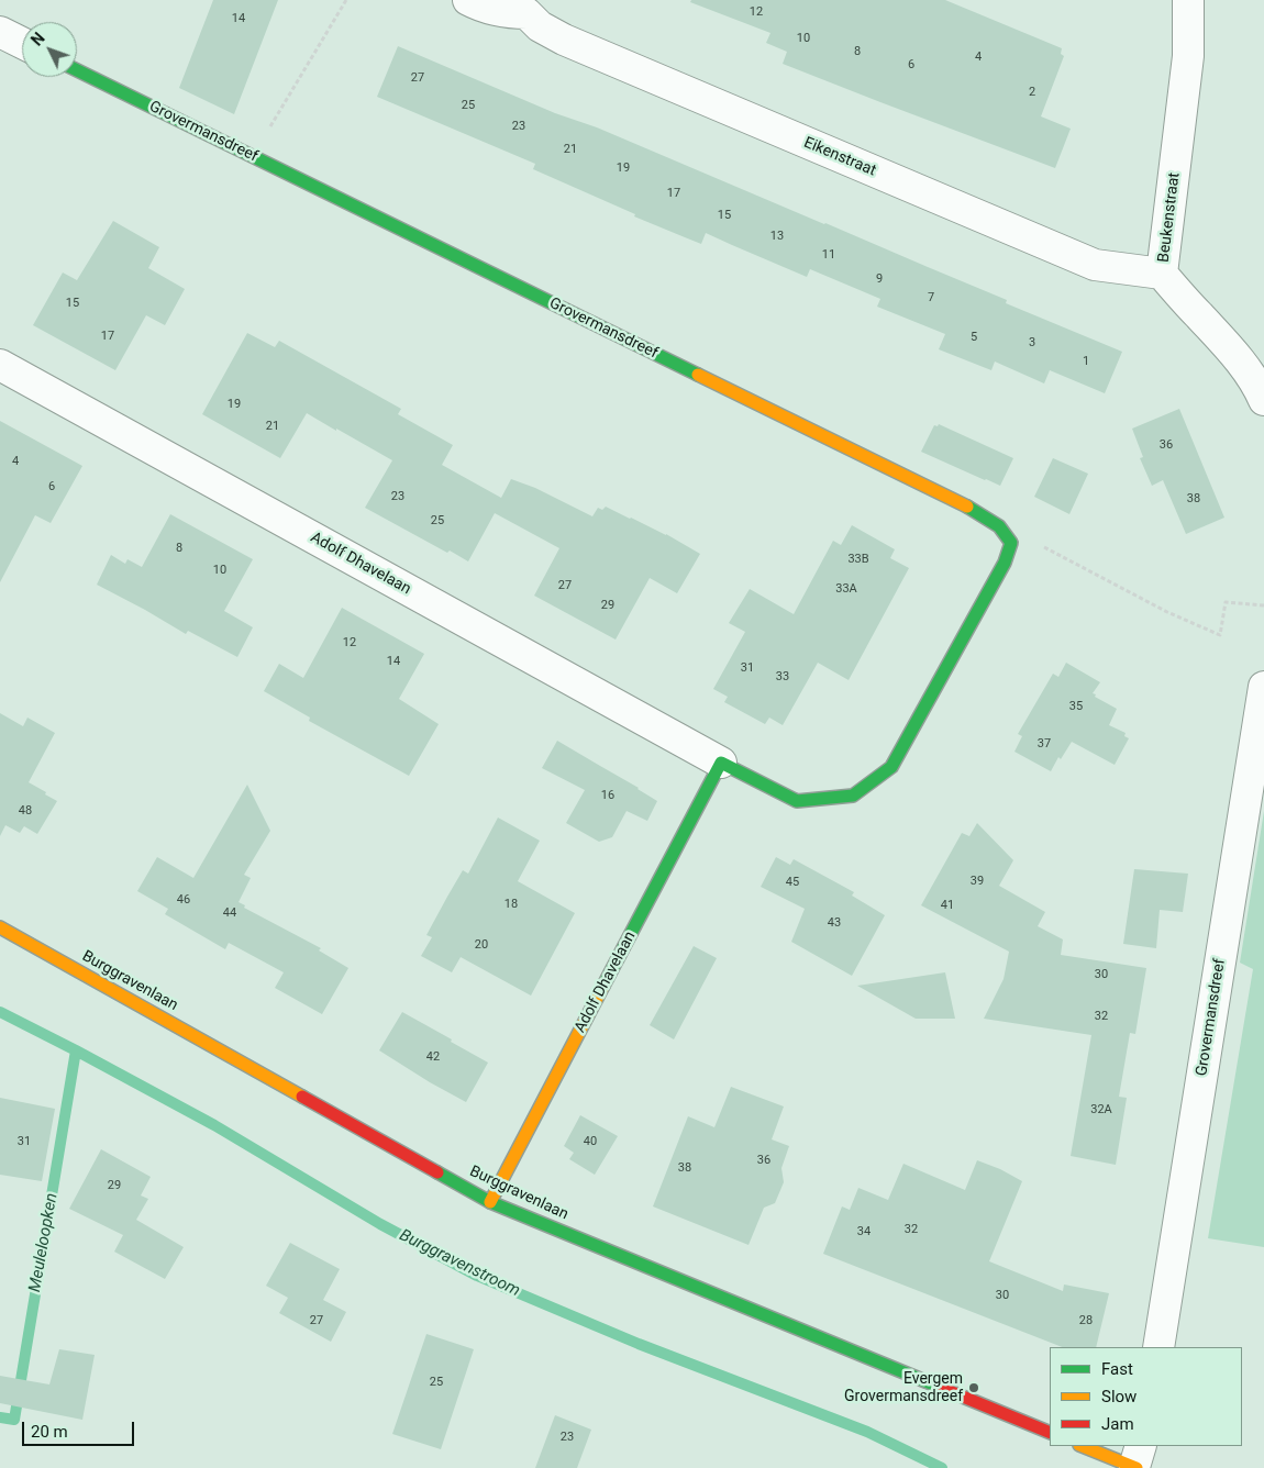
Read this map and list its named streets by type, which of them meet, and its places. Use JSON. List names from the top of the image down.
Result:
{
  "streets": {
    "street": [
      "Grovermansdreef",
      "Eikenstraat",
      "Beukenstraat",
      "Adolf Dhavelaan",
      "Burggravenlaan"
    ]
  },
  "crossings": [
    ["Grovermansdreef", "Adolf Dhavelaan"],
    ["Eikenstraat", "Beukenstraat"],
    ["Adolf Dhavelaan", "Burggravenlaan"]
  ],
  "water": ["Meuleloopken", "Burggravenstroom"],
  "places": ["Evergem Grovermansdreef"],
  "house_numbers": [
    "12",
    "14",
    "10",
    "8",
    "4",
    "6",
    "27",
    "2",
    "25",
    "23",
    "21",
    "19",
    "17",
    "15",
    "13",
    "11",
    "9",
    "7",
    "15",
    "17",
    "5",
    "3",
    "1",
    "19",
    "21",
    "36",
    "4",
    "6",
    "23",
    "38",
    "25",
    "8",
    "33B",
    "10",
    "27",
    "33A",
    "29",
    "12",
    "14",
    "31",
    "33",
    "35",
    "37",
    "16",
    "48",
    "39",
    "45",
    "46",
    "18",
    "41",
    "44",
    "43",
    "20",
    "30",
    "32",
    "42",
    "32A",
    "31",
    "40",
    "36",
    "38",
    "29",
    "32",
    "34",
    "30",
    "27",
    "28",
    "25",
    "23"
  ],
  "legend": ["Fast", "Slow", "Jam"],
  "scale_bar": "20 m",
  "north": "top left"
}
